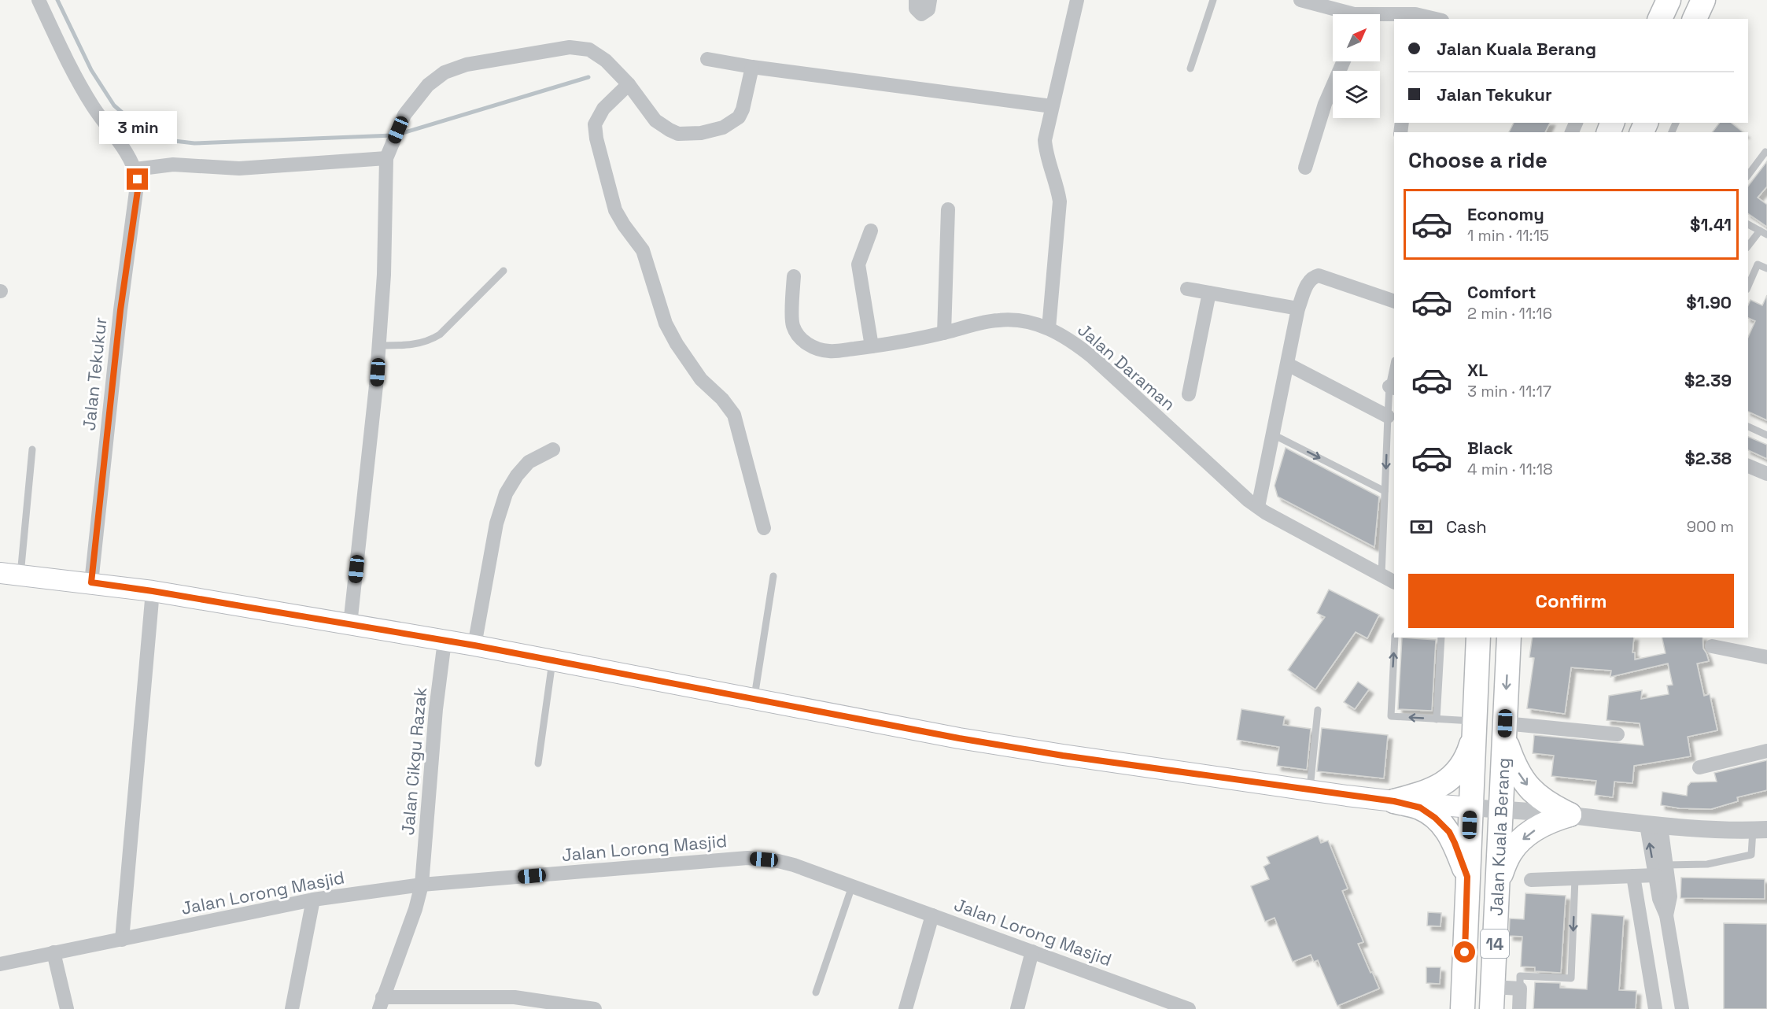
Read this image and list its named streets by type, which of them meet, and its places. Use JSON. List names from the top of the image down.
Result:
{
  "streets": {
    "highway": ["Jalan Kuala Berang", "14"],
    "street": [
      "Jalan Daraman",
      "Jalan Tekukur",
      "Jalan Cikgu Razak",
      "Jalan Lorong Masjid"
    ]
  },
  "crossings": [
    ["Jalan Cikgu Razak", "Jalan Lorong Masjid"]
  ],
  "north": "top right",
  "page": {
    "banner": ["Jalan Kuala Berang", "Jalan Tekukur"],
    "bubble": "3 min",
    "heading": "Choose a ride",
    "list": [
      {
        "name": "Economy",
        "note": "1 min · 11:15",
        "value": "$1.41"
      },
      {
        "name": "Comfort",
        "note": "2 min · 11:16",
        "value": "$1.90"
      },
      {
        "name": "XL",
        "note": "3 min · 11:17",
        "value": "$2.39"
      },
      {
        "name": "Black",
        "note": "4 min · 11:18",
        "value": "$2.38"
      }
    ],
    "pay": ["Cash", "900 m"],
    "buttons": "Confirm"
  }
}
